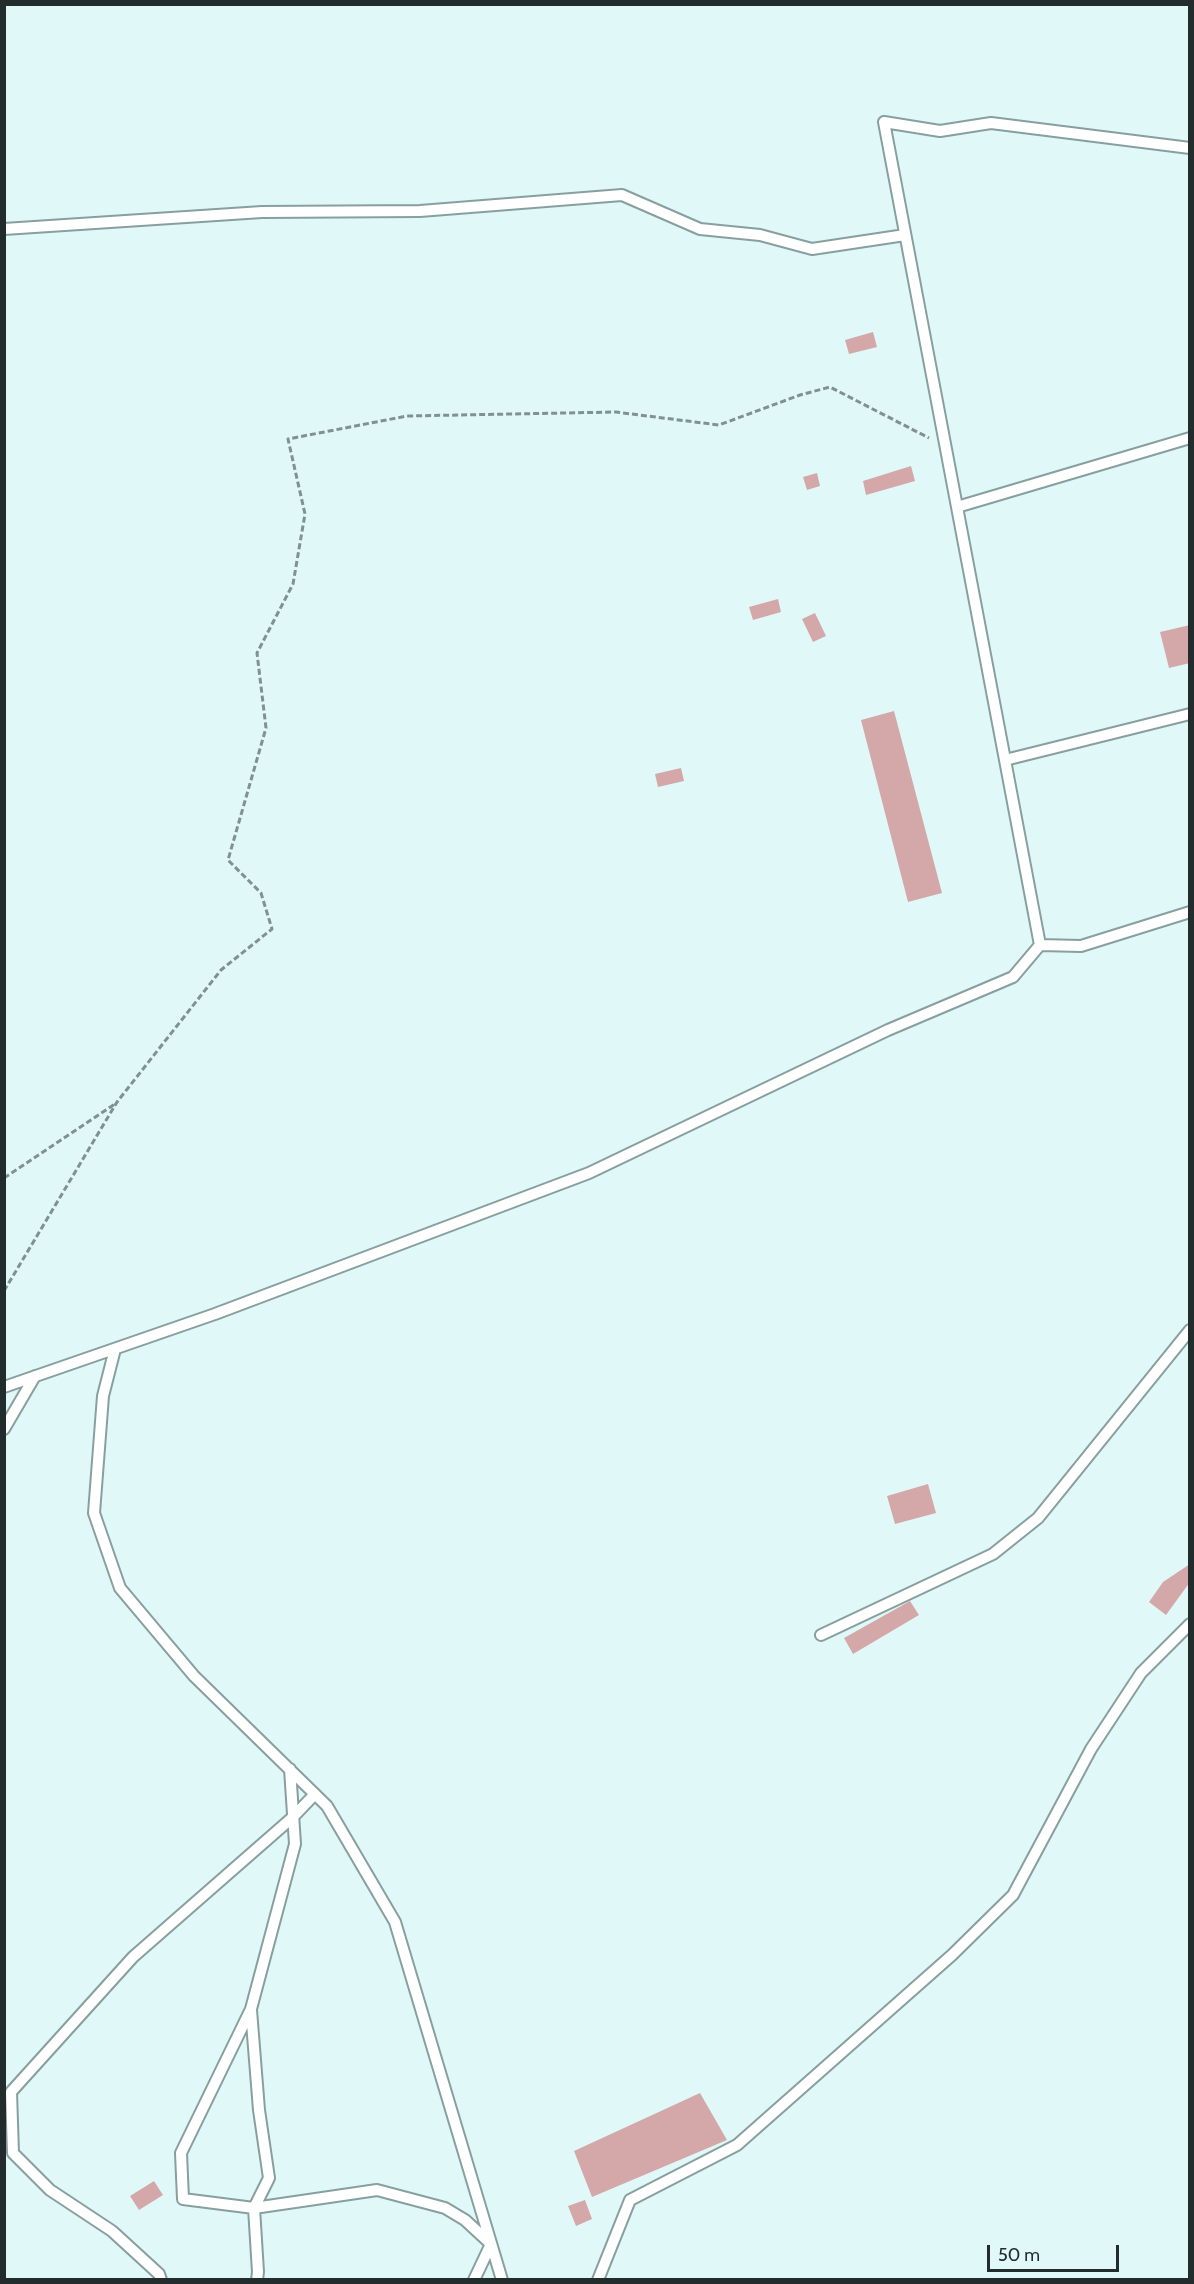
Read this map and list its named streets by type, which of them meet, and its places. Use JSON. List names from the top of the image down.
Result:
{
  "scale_bar": "50 m"
}
